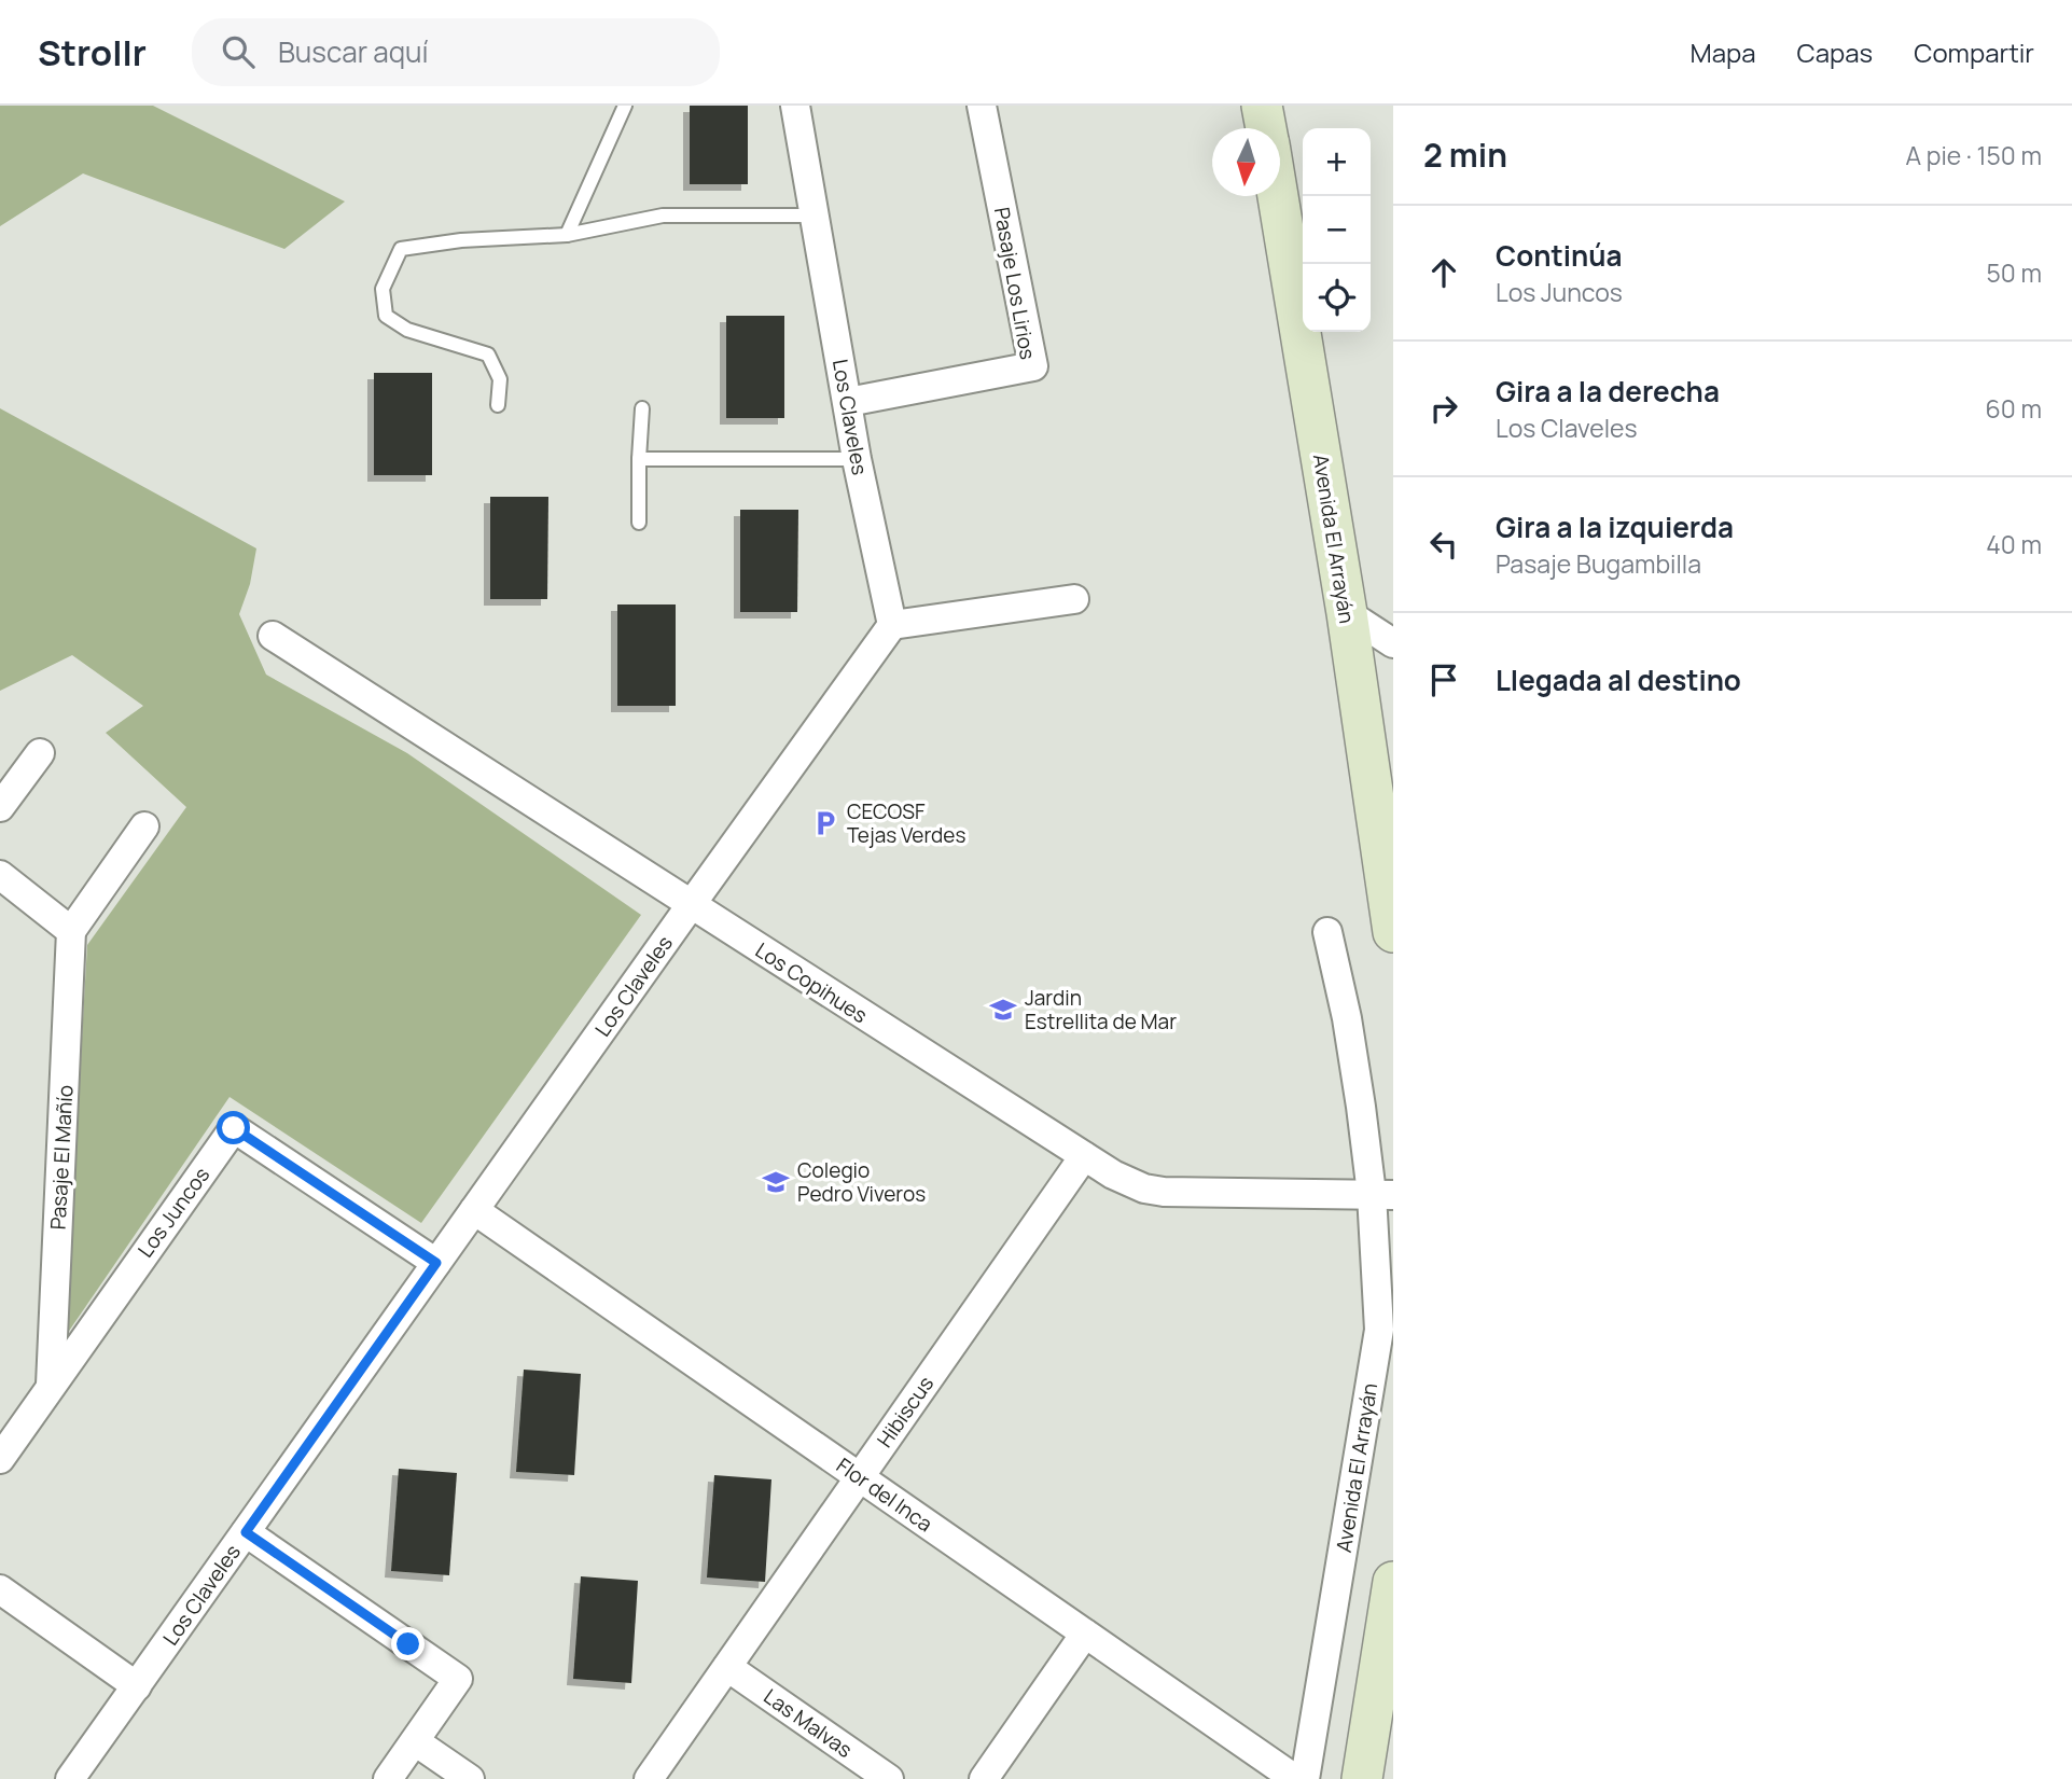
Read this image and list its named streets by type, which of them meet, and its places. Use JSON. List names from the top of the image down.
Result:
{
  "streets": {
    "street": [
      "Pasaje Los Lirios",
      "Los Claveles",
      "Avenida El Arrayán",
      "Los Copihues",
      "Pasaje El Mañío",
      "Los Juncos",
      "Hibiscus",
      "Flor del Inca",
      "Las Malvas"
    ]
  },
  "crossings": [
    ["Pasaje Los Lirios", "Los Claveles"],
    ["Los Claveles", "Los Copihues"],
    ["Los Claveles", "Los Juncos"],
    ["Los Claveles", "Flor del Inca"],
    ["Avenida El Arrayán", "Los Copihues"],
    ["Los Copihues", "Hibiscus"],
    ["Pasaje El Mañío", "Los Juncos"],
    ["Hibiscus", "Flor del Inca"],
    ["Hibiscus", "Las Malvas"]
  ],
  "places": {
    "parking": ["CECOSF Tejas Verdes"],
    "school or university": ["Jardin Estrellita de Mar", "Colegio Pedro Viveros"]
  },
  "north": "bottom",
  "page": {
    "header": "Strollr",
    "search": "Buscar aquí",
    "nav": ["Mapa", "Capas", "Compartir"],
    "heading": ["2 min", "A pie · 150 m"],
    "map_buttons": ["+", "−"],
    "list": [
      ["Continúa", "Los Juncos", "50 m"],
      ["Gira a la derecha", "Los Claveles", "60 m"],
      ["Gira a la izquierda", "Pasaje Bugambilla", "40 m"],
      "Llegada al destino"
    ]
  }
}
